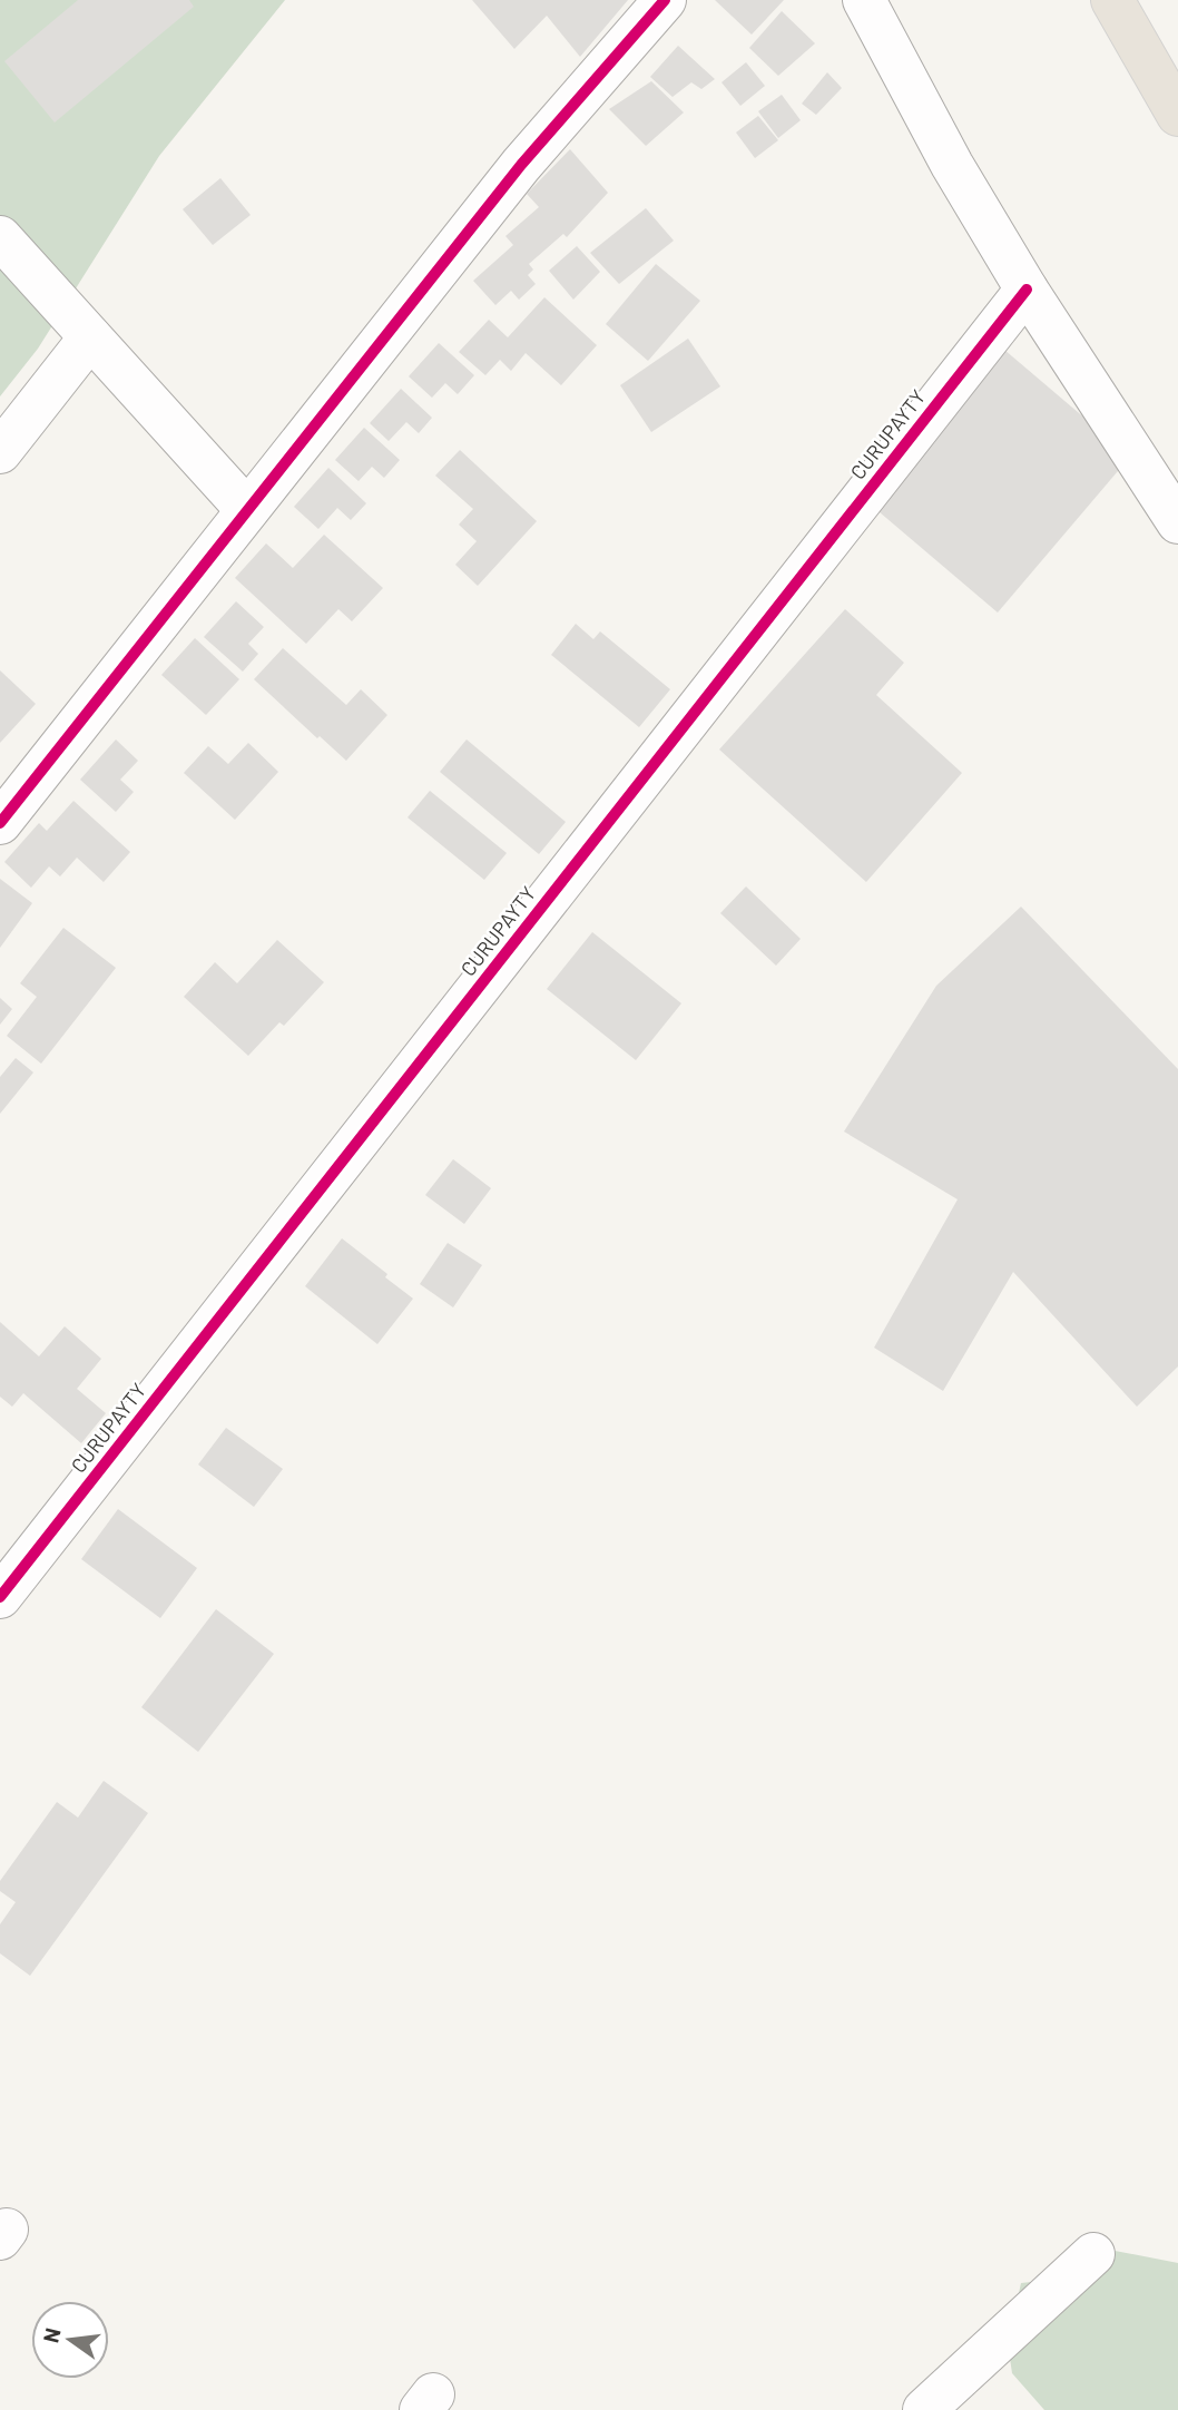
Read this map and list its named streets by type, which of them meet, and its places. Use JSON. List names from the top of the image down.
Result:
{
  "streets": {
    "street": ["CURUPAYTY"]
  },
  "north": "left"
}
